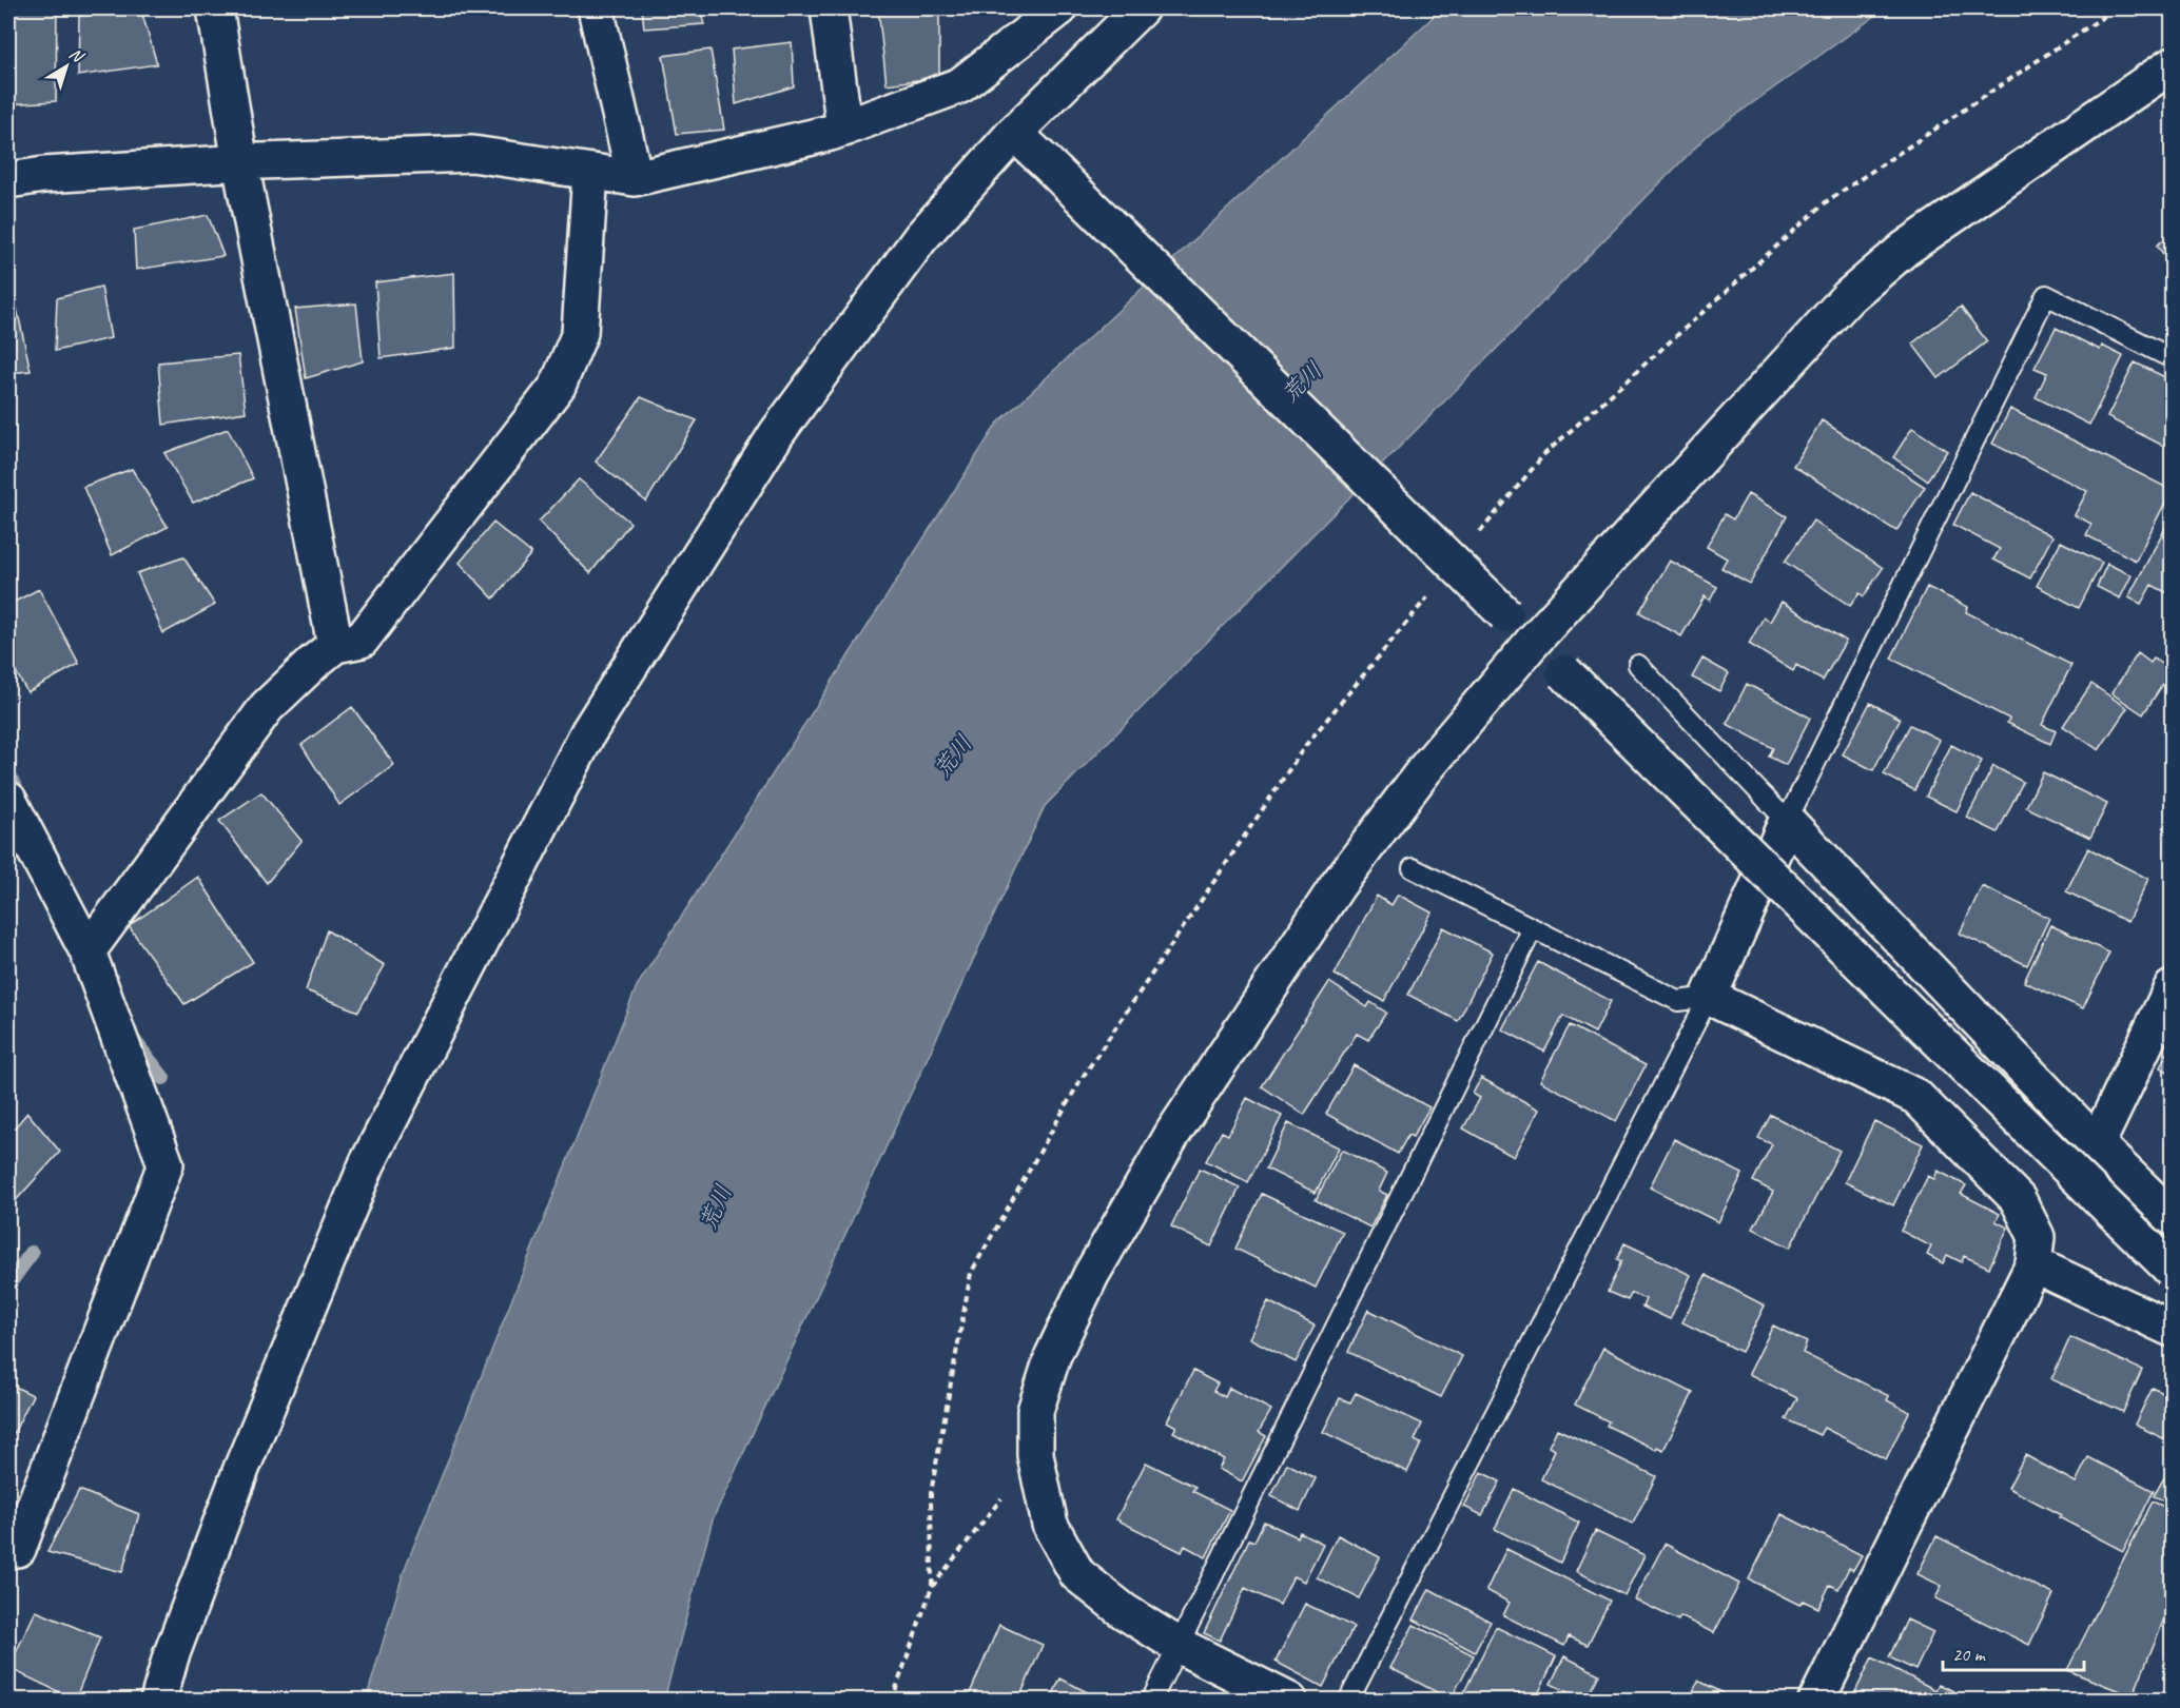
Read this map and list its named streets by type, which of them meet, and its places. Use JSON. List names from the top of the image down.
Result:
{
  "water": ["荒川"],
  "scale_bar": "20 m",
  "north": "top right"
}
